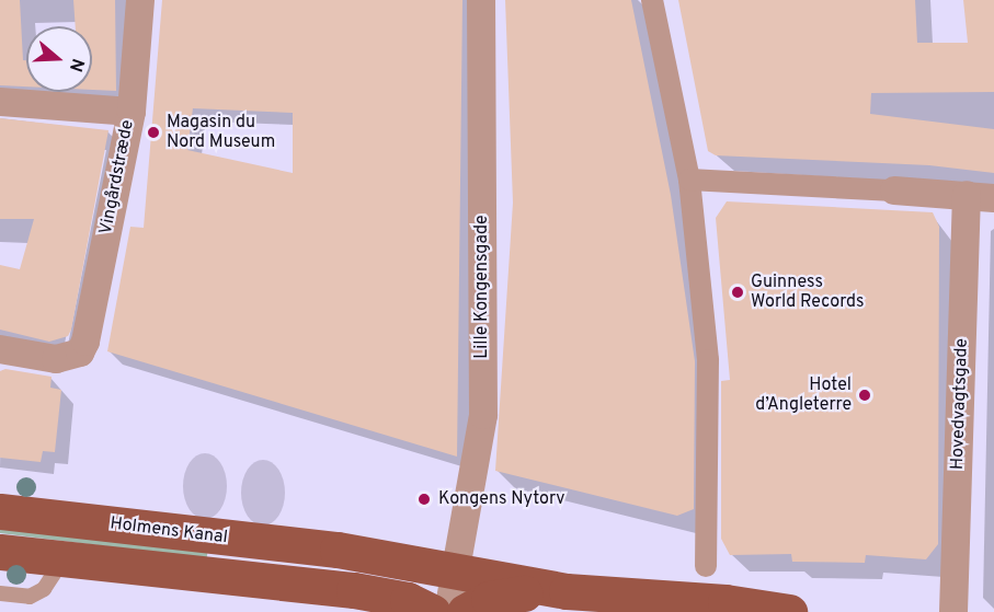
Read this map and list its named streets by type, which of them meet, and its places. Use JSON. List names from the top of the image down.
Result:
{
  "streets": {
    "main road": ["Holmens Kanal"],
    "street": ["Vingårdstræde", "Lille Kongensgade", "Hovedvagtsgade"]
  },
  "crossings": [
    ["Lille Kongensgade", "Holmens Kanal"]
  ],
  "places": [
    "Magasin du Nord Museum",
    "Guinness World Records",
    "Hotel d’Angleterre",
    "Kongens Nytorv"
  ],
  "north": "right"
}
